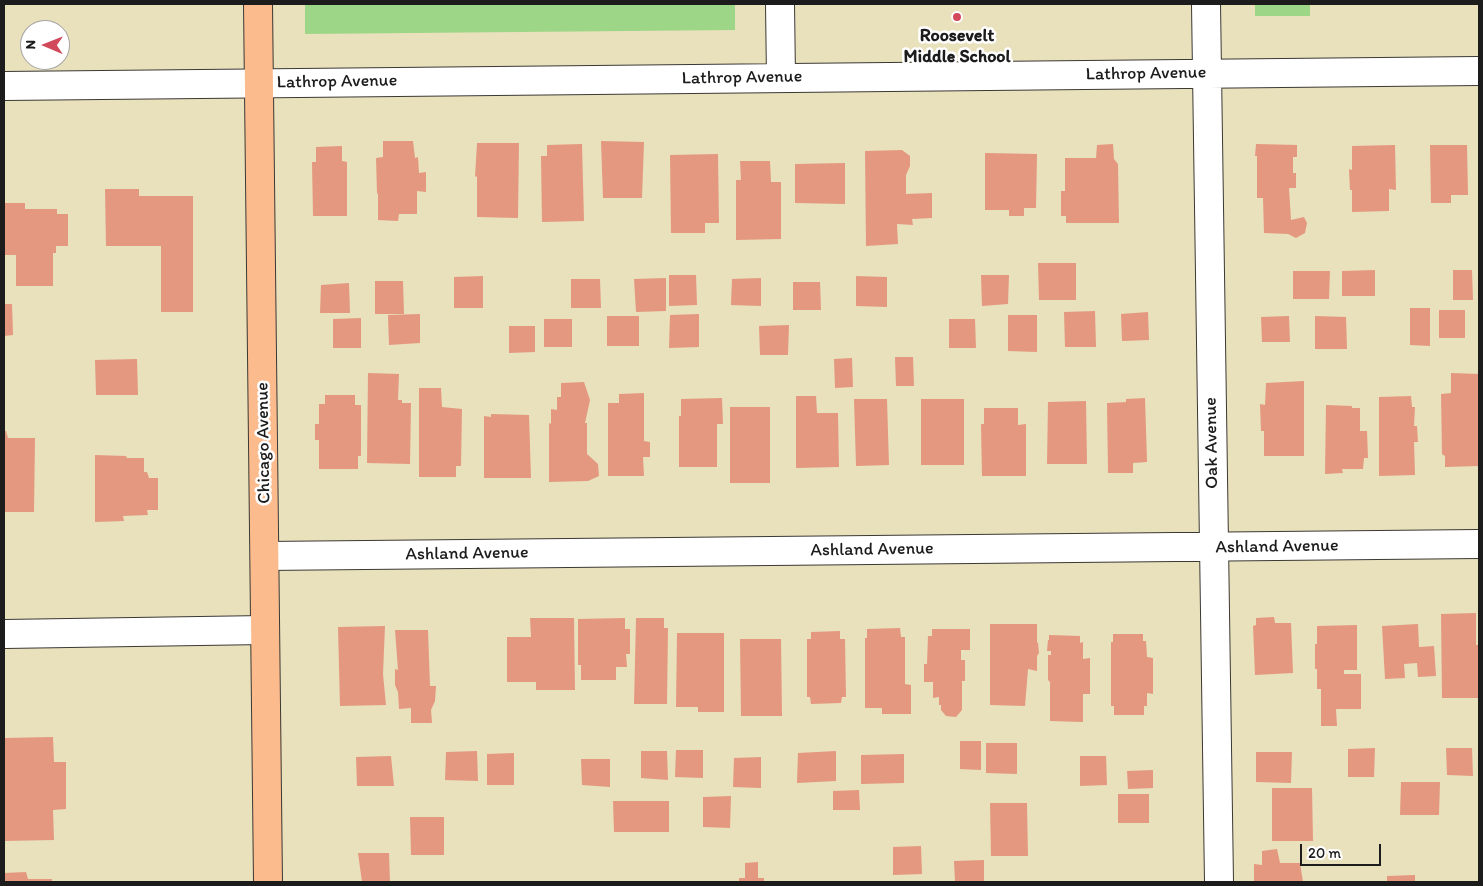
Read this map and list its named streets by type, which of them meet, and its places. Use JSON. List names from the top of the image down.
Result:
{
  "streets": {
    "main road": ["Chicago Avenue"],
    "street": ["Lathrop Avenue", "Oak Avenue", "Ashland Avenue"]
  },
  "crossings": [
    ["Lathrop Avenue", "Chicago Avenue"],
    ["Lathrop Avenue", "Oak Avenue"],
    ["Chicago Avenue", "Ashland Avenue"],
    ["Oak Avenue", "Ashland Avenue"]
  ],
  "places": ["Roosevelt Middle School"],
  "scale_bar": "20 m",
  "north": "left"
}
